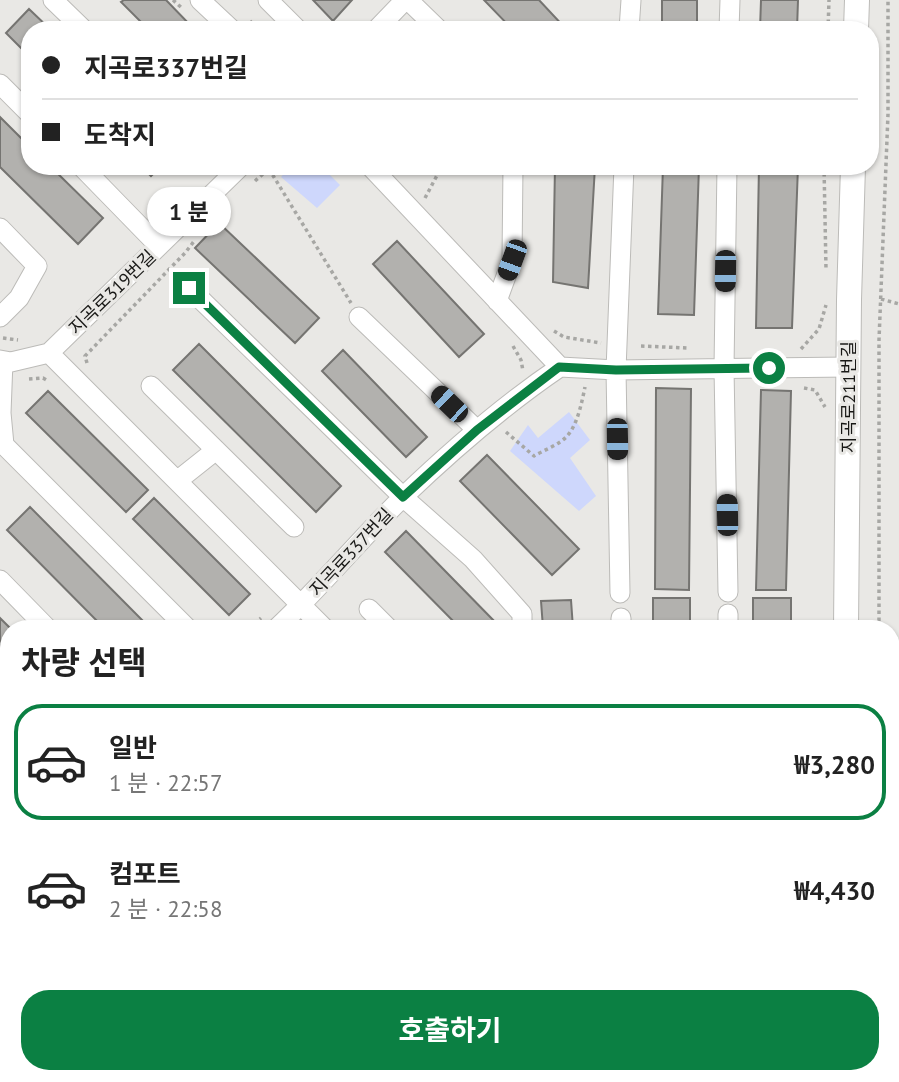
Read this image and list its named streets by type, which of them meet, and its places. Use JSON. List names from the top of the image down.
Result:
{
  "streets": {
    "main road": ["지곡로211번길"],
    "street": ["지곡로319번길", "지곡로337번길"]
  },
  "page": {
    "banner": ["지곡로337번길", "도착지"],
    "bubble": "1 분",
    "heading": "차량 선택",
    "list": [
      {
        "name": "일반",
        "note": "1 분 · 22:57",
        "value": "₩3,280"
      },
      {
        "name": "컴포트",
        "note": "2 분 · 22:58",
        "value": "₩4,430"
      }
    ],
    "buttons": "호출하기"
  }
}
